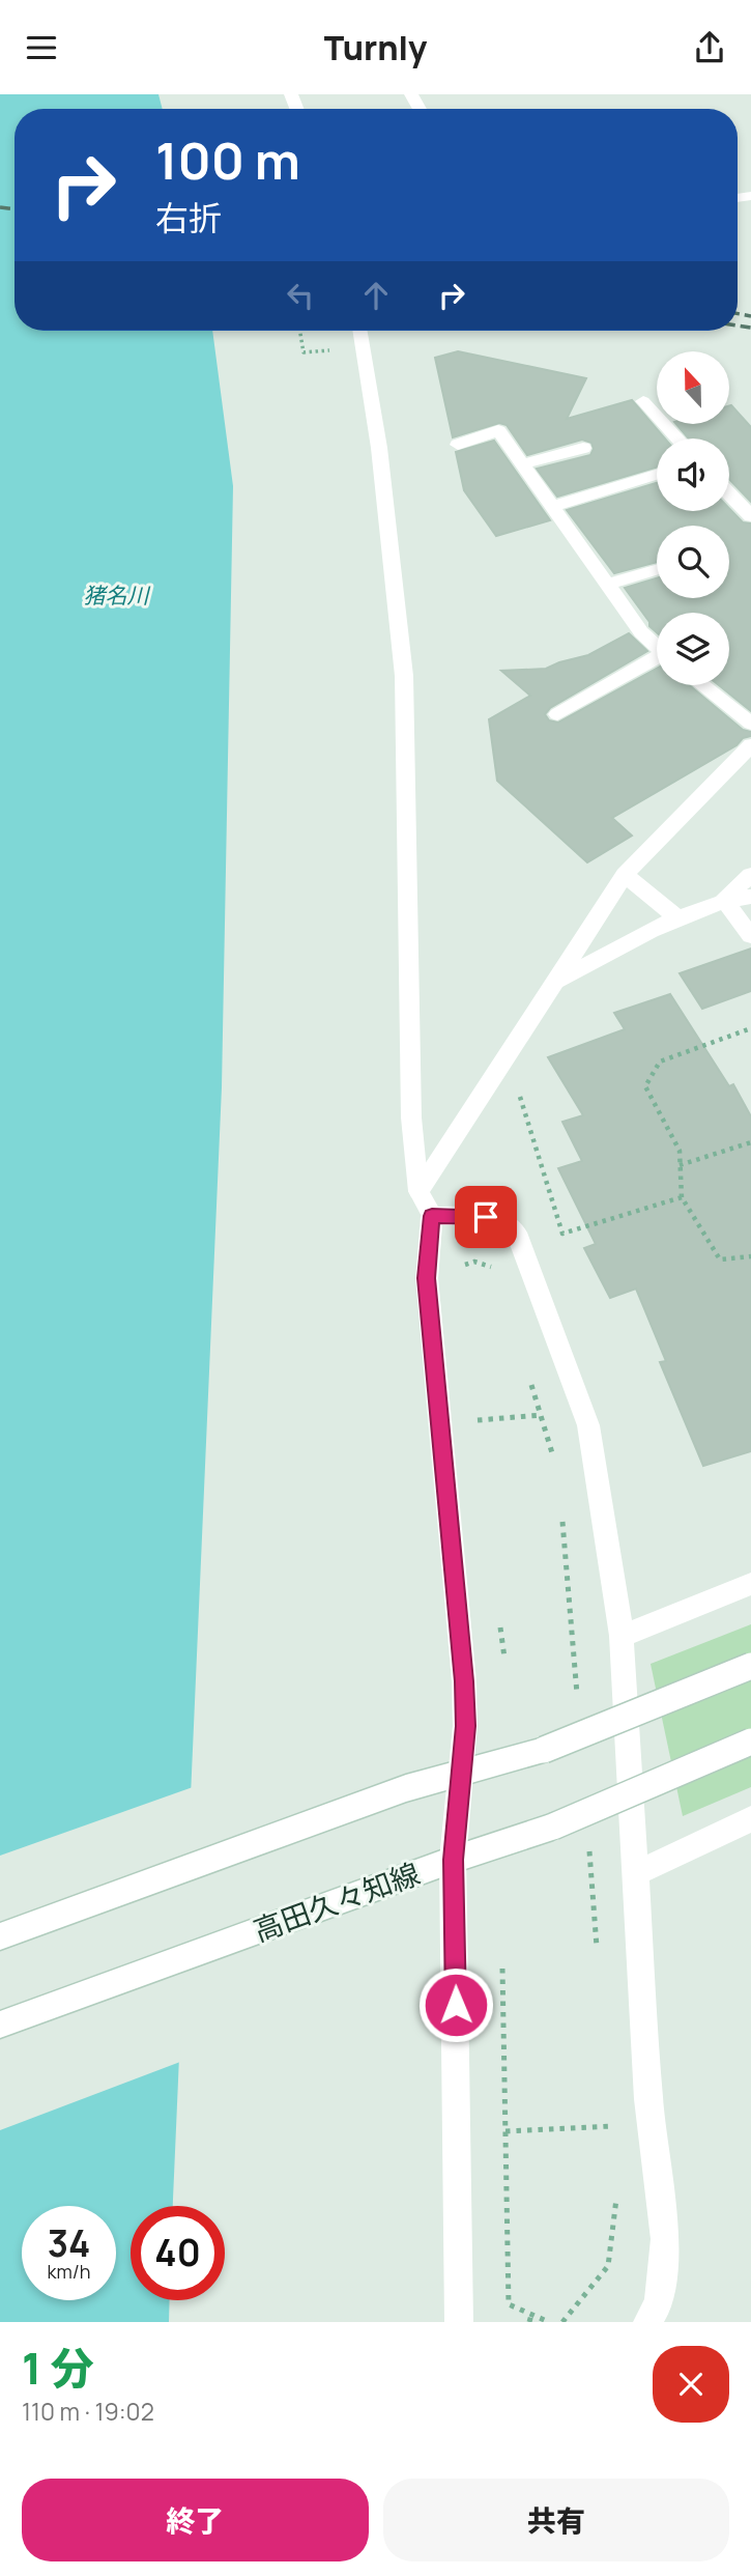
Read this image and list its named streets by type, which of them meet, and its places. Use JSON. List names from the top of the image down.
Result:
{
  "streets": {
    "street": ["高田久々知線"]
  },
  "water": ["猪名川"],
  "north": "top",
  "page": {
    "header": "Turnly",
    "turn": ["100 m", "右折"],
    "speed": "34 km/h",
    "limit": "40",
    "heading": ["1 分", "110 m · 19:02"],
    "buttons": ["終了", "共有"]
  }
}
